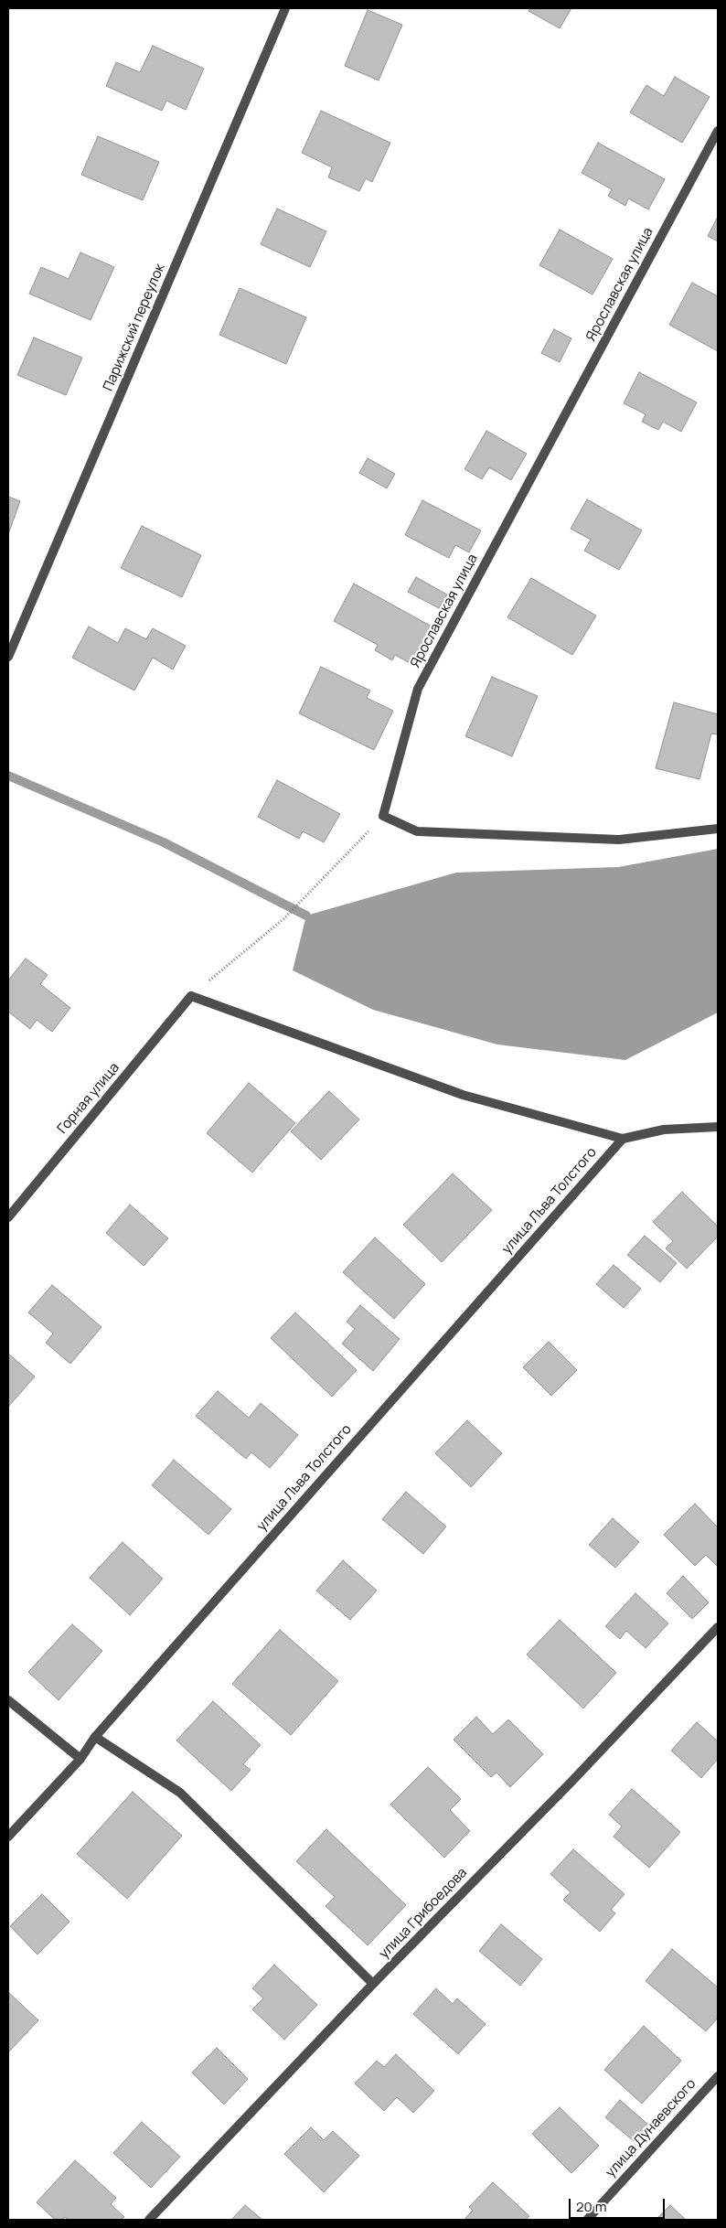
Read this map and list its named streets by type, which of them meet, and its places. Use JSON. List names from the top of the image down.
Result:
{
  "streets": {
    "street": [
      "Ярославская улица",
      "Парижский переулок",
      "Горная улица",
      "улица Льва Толстого",
      "улица Грибоедова",
      "улица Дунаевского"
    ]
  },
  "scale_bar": "20 m"
}
